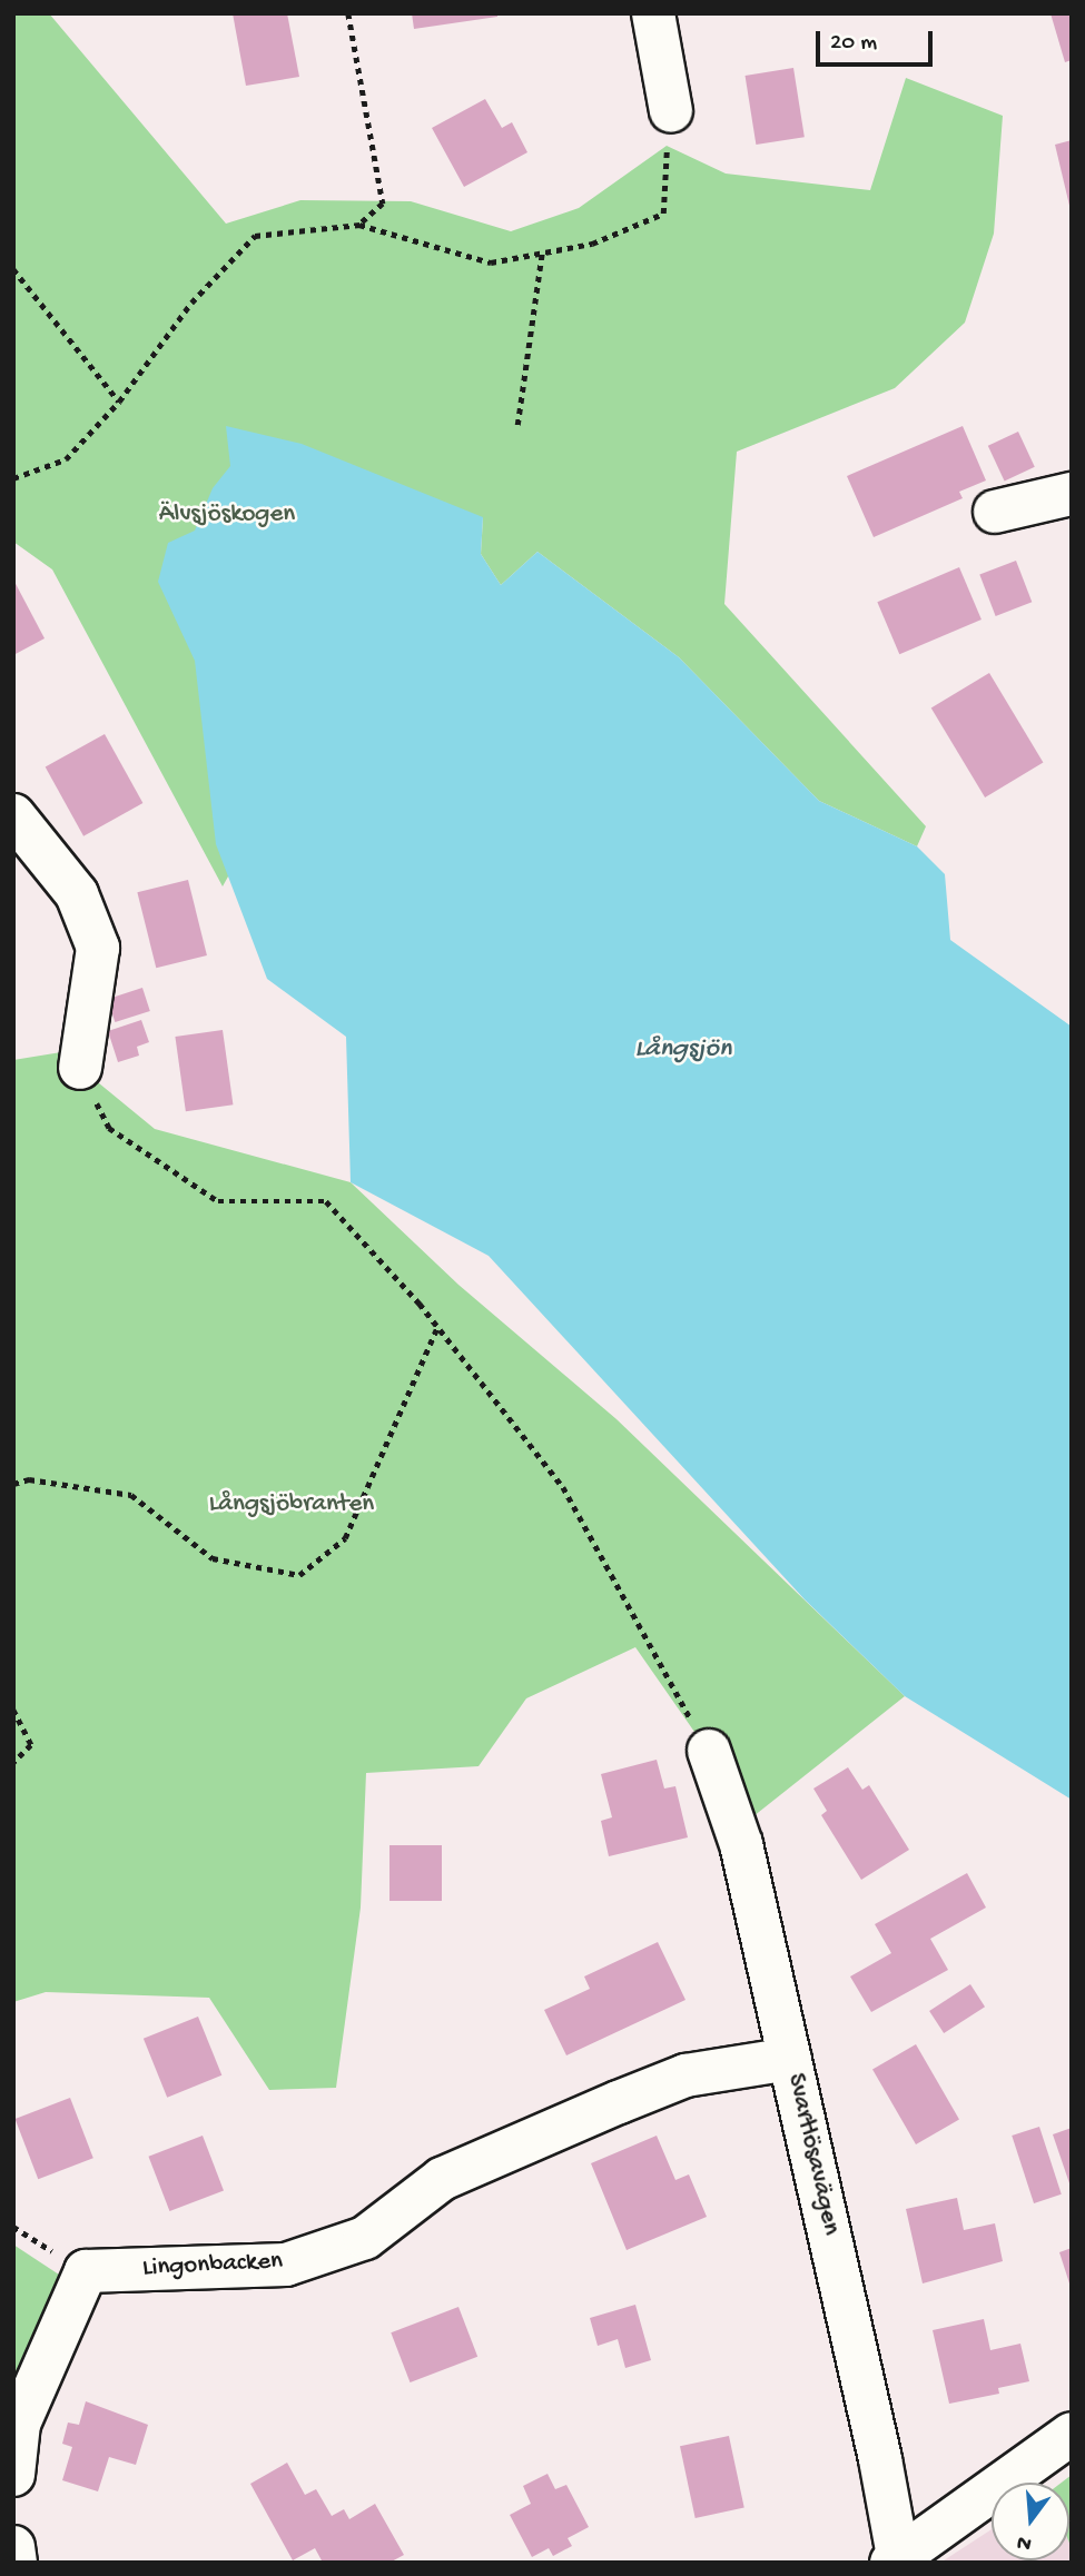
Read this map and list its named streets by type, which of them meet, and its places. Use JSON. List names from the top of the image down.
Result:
{
  "streets": {
    "street": ["Svartlösavägen", "Lingonbacken"]
  },
  "crossings": [
    ["Svartlösavägen", "Lingonbacken"]
  ],
  "water": ["Långsjön"],
  "parks": ["Älvsjöskogen", "Långsjöbranten"],
  "scale_bar": "20 m",
  "north": "bottom"
}
